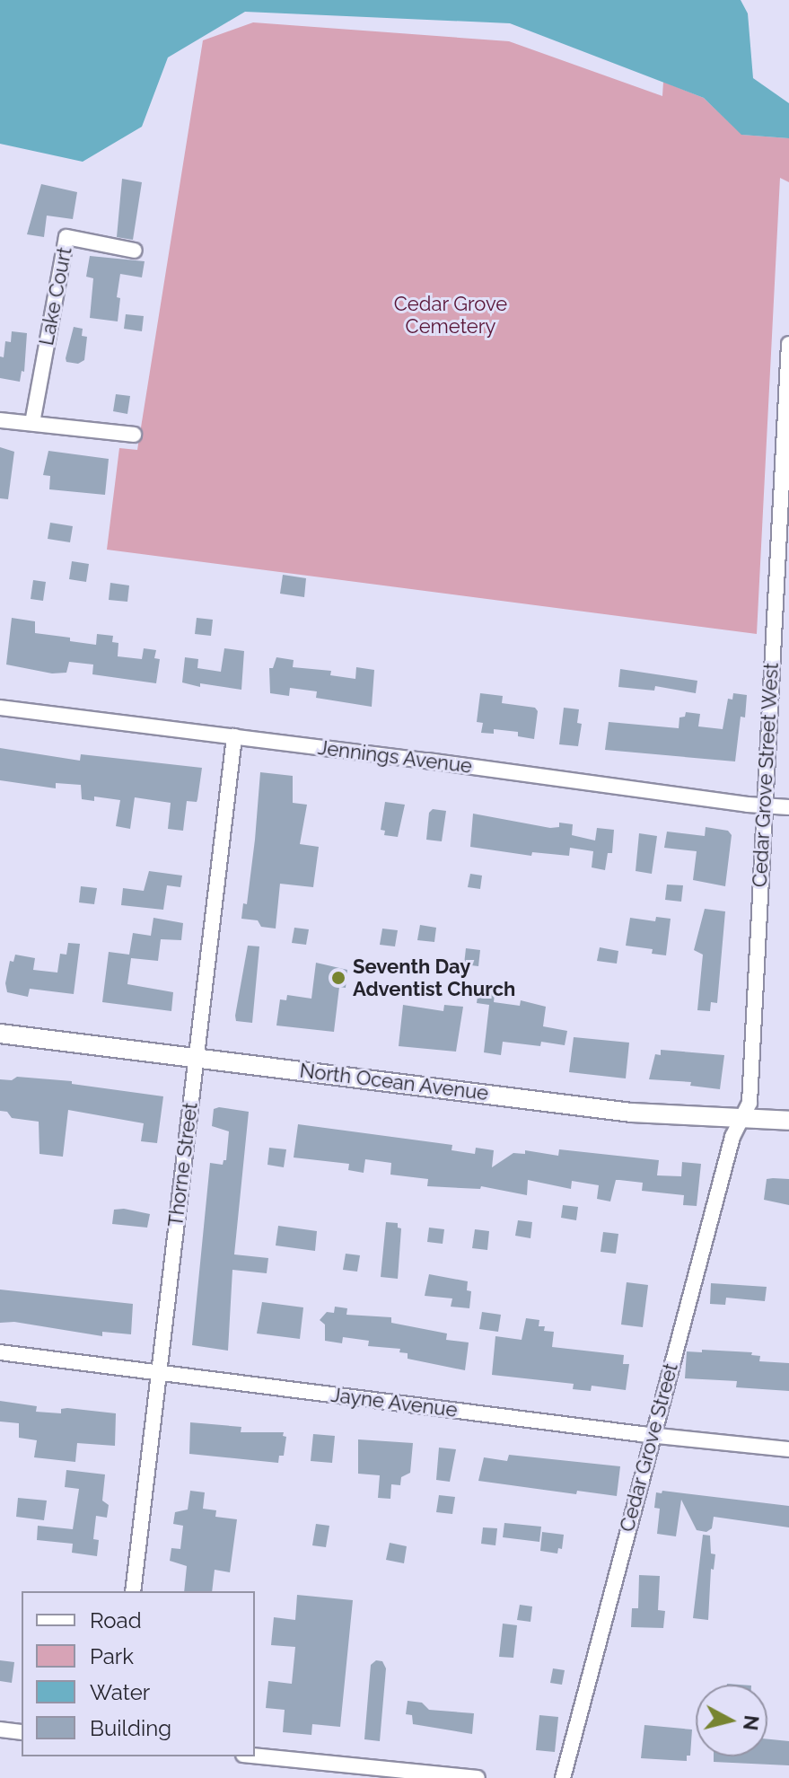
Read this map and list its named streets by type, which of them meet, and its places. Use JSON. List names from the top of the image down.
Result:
{
  "streets": {
    "street": [
      "Lake Court",
      "Jennings Avenue",
      "Cedar Grove Street West",
      "North Ocean Avenue",
      "Thorne Street",
      "Jayne Avenue",
      "Cedar Grove Street"
    ]
  },
  "crossings": [
    ["Jennings Avenue", "Cedar Grove Street West"],
    ["Jennings Avenue", "Thorne Street"],
    ["Cedar Grove Street West", "North Ocean Avenue"],
    ["Cedar Grove Street West", "Cedar Grove Street"],
    ["North Ocean Avenue", "Thorne Street"],
    ["North Ocean Avenue", "Cedar Grove Street"],
    ["Thorne Street", "Jayne Avenue"],
    ["Jayne Avenue", "Cedar Grove Street"]
  ],
  "parks": ["Cedar Grove Cemetery"],
  "places": ["Seventh Day Adventist Church"],
  "legend": [
    "Road",
    "Park",
    "Water",
    "Building"
  ],
  "north": "right"
}
